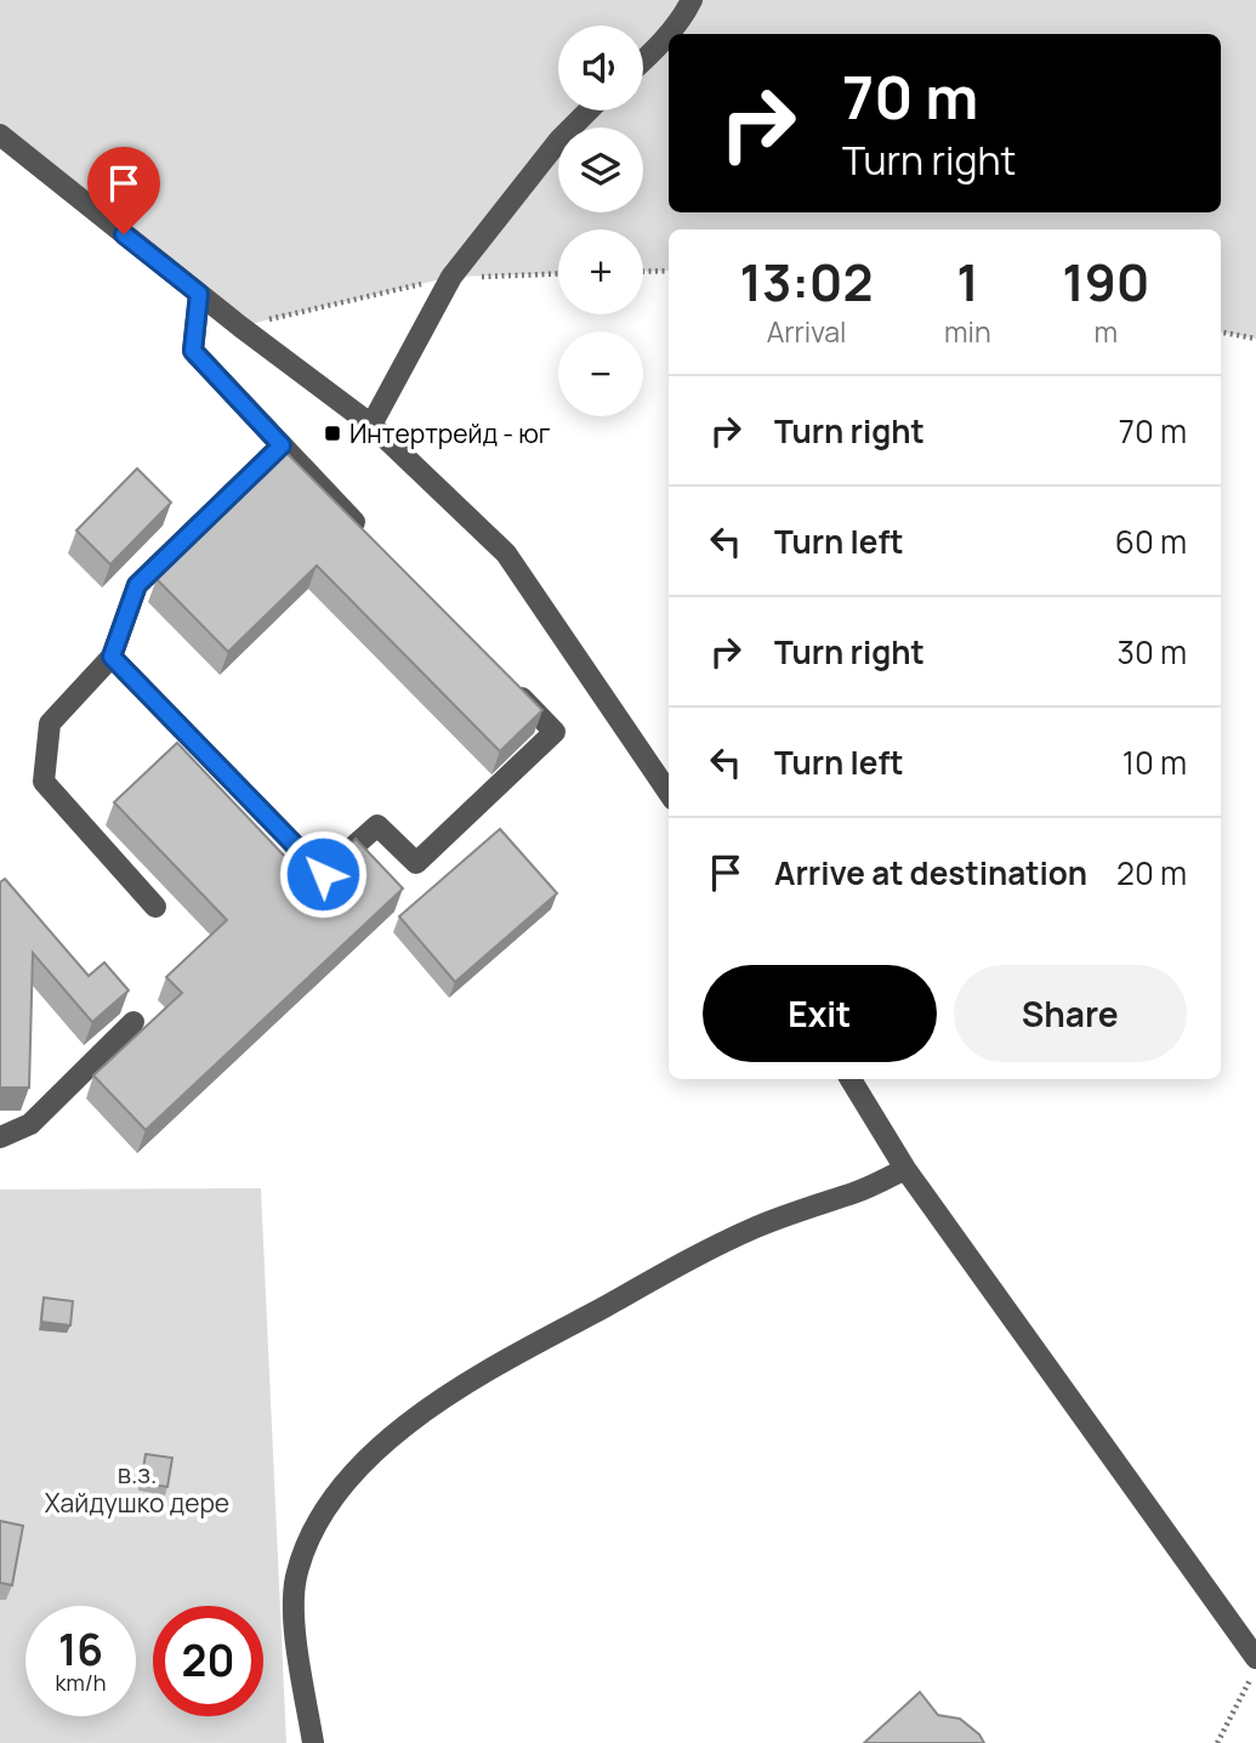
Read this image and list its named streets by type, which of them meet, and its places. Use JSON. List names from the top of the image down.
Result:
{
  "parks": ["в.з. Хайдушко дере"],
  "places": {
    "transit": ["Интертрейд - юг"]
  },
  "page": {
    "map_buttons": ["+", "−"],
    "turn": ["70 m", "Turn right"],
    "eta": [
      "13:02",
      "Arrival",
      "1",
      "min",
      "190",
      "m"
    ],
    "list": [
      {
        "name": "Turn right",
        "value": "70 m"
      },
      {
        "name": "Turn left",
        "value": "60 m"
      },
      {
        "name": "Turn right",
        "value": "30 m"
      },
      {
        "name": "Turn left",
        "value": "10 m"
      },
      {
        "name": "Arrive at destination",
        "value": "20 m"
      }
    ],
    "buttons": ["Exit", "Share"],
    "speed": "16 km/h",
    "limit": "20"
  }
}
